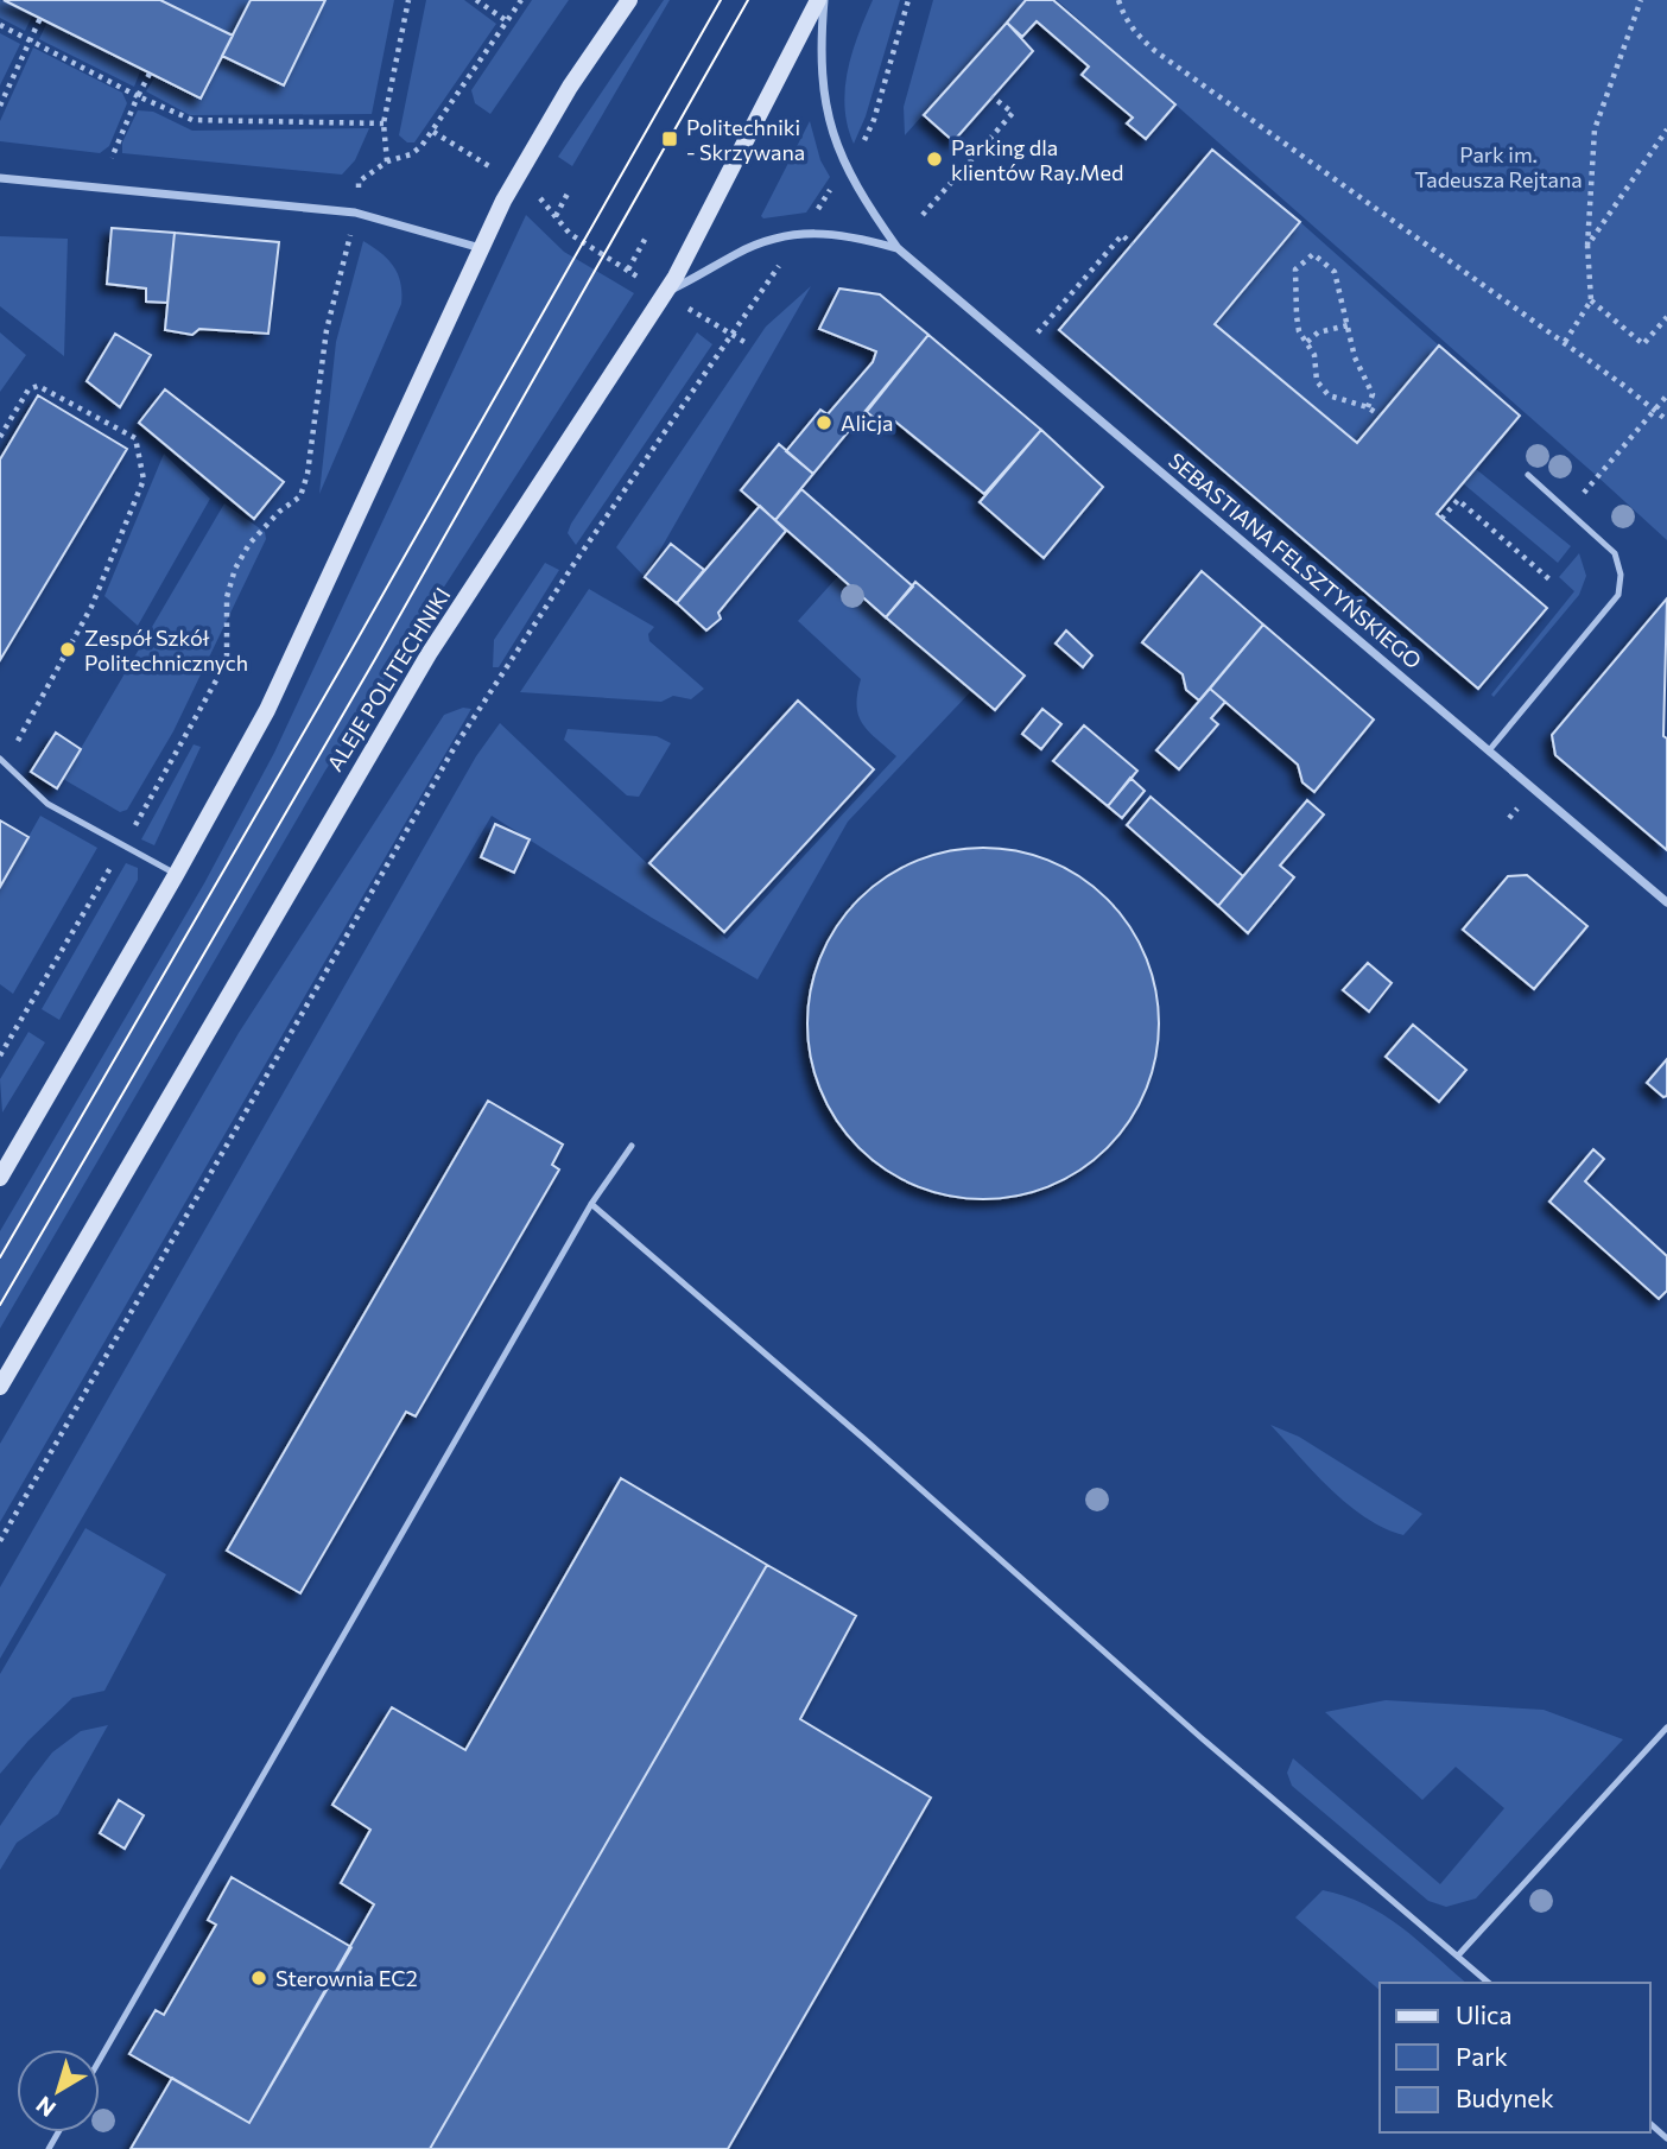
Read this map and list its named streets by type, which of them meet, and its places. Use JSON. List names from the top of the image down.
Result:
{
  "streets": {
    "main road": ["ALEJE POLITECHNIKI"],
    "street": ["SEBASTIANA FELSZTYŃSKIEGO"]
  },
  "crossings": [
    ["SEBASTIANA FELSZTYŃSKIEGO", "ALEJE POLITECHNIKI"]
  ],
  "parks": ["Park im. Tadeusza Rejtana"],
  "places": {
    "transit": ["Politechniki - Skrzywana"],
    "other": [
      "Parking dla klientów Ray.Med",
      "Alicja",
      "Zespół Szkół Politechnicznych",
      "Sterownia EC2"
    ]
  },
  "legend": ["Ulica", "Park", "Budynek"],
  "north": "bottom left"
}
